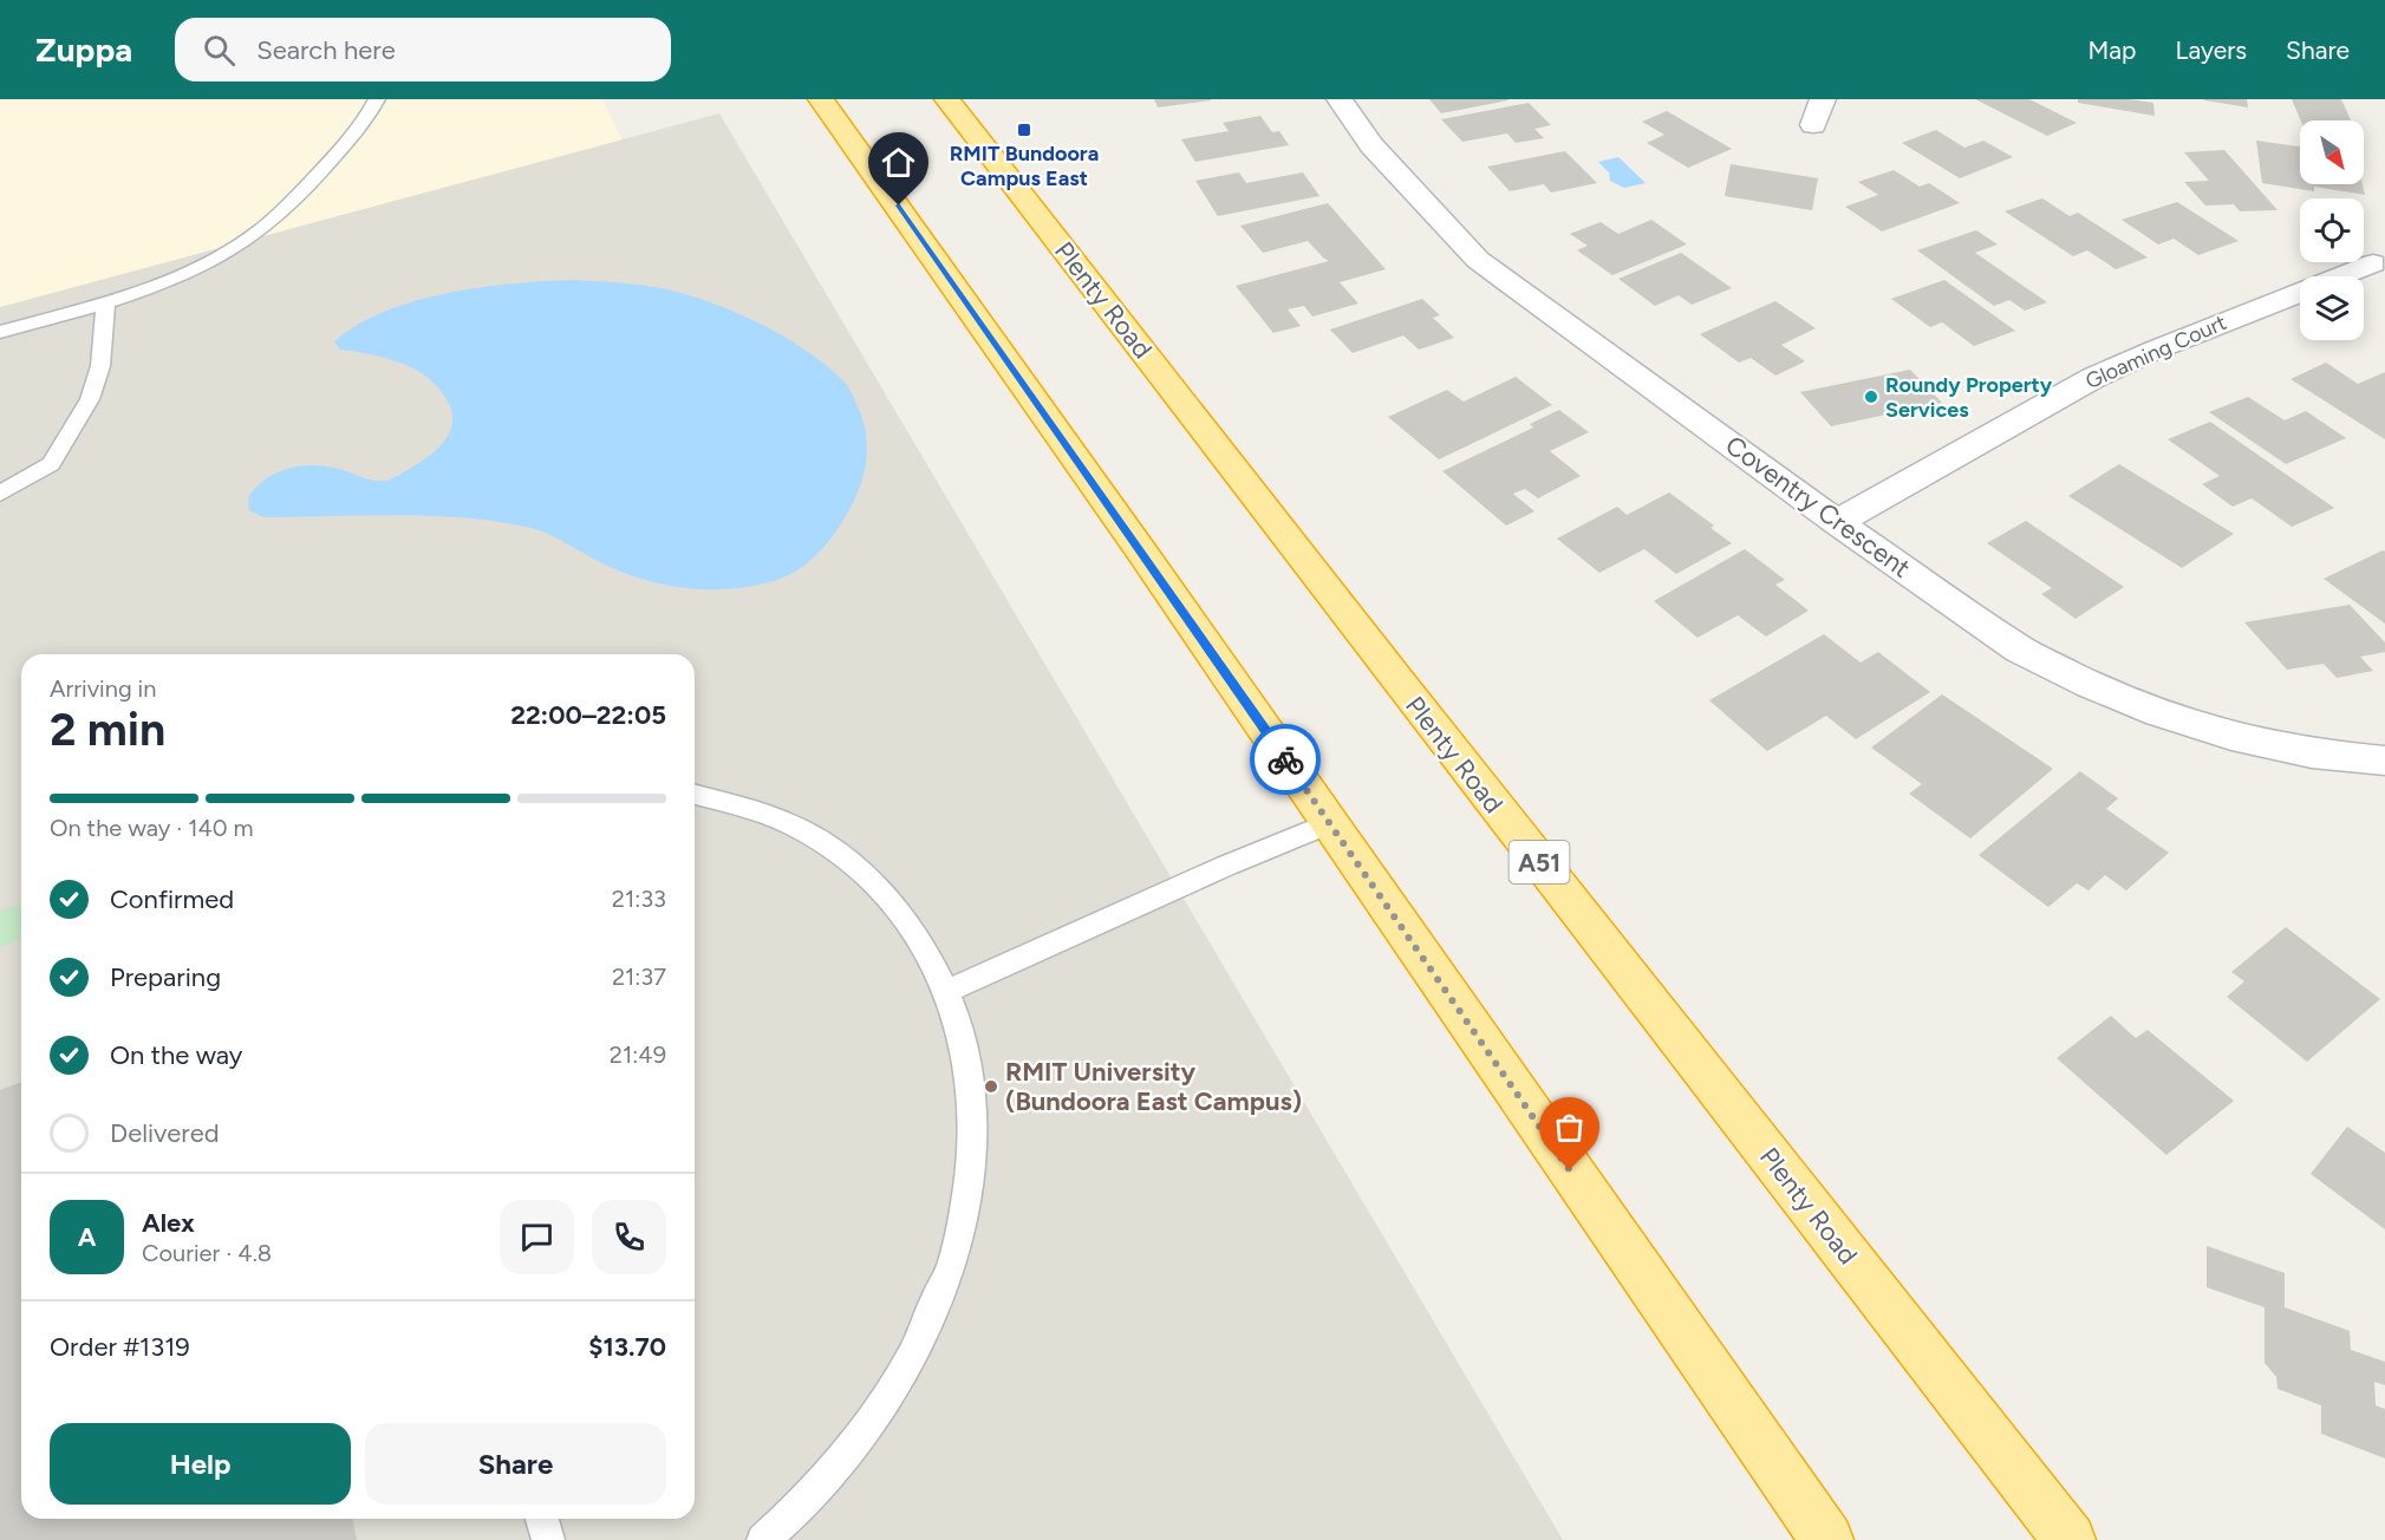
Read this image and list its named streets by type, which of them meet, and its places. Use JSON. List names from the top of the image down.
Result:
{
  "streets": {
    "highway": ["Plenty Road", "A51"],
    "street": ["Gloaming Court", "Coventry Crescent"]
  },
  "crossings": [
    ["Gloaming Court", "Coventry Crescent"]
  ],
  "places": {
    "transit": ["RMIT Bundoora Campus East"],
    "other": ["Roundy Property Services", "RMIT University (Bundoora East Campus)"]
  },
  "north": "bottom right",
  "page": {
    "header": "Zuppa",
    "search": "Search here",
    "nav": ["Map", "Layers", "Share"],
    "heading": ["2 min", "Arriving in", "22:00–22:05"],
    "panel": [
      "Alex",
      "Courier · 4.8",
      "Order #1319",
      "$13.70"
    ],
    "bar": "On the way · 140 m",
    "list": [
      ["Confirmed", "21:33"],
      ["Preparing", "21:37"],
      ["On the way", "21:49"],
      "Delivered"
    ],
    "round": "A",
    "buttons": ["Help", "Share"]
  }
}
